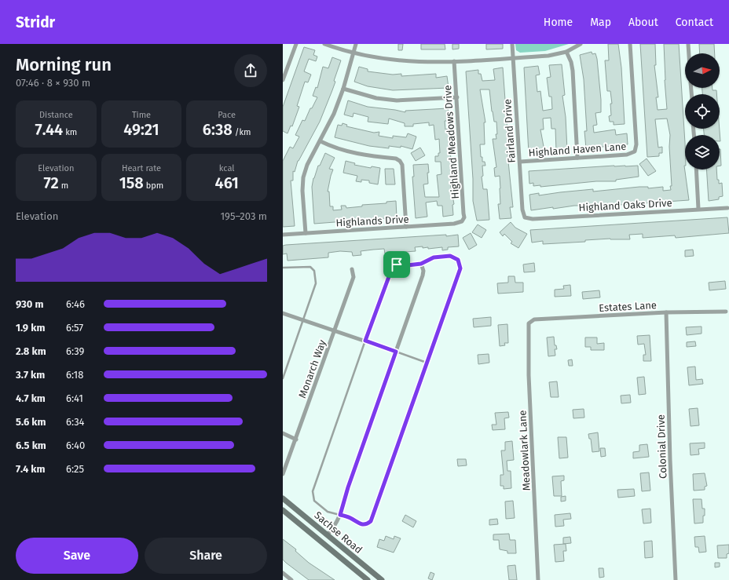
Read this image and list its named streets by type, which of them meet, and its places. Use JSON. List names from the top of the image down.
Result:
{
  "streets": {
    "main road": ["Sachse Road"],
    "street": [
      "Fairland Drive",
      "Highland Meadows Drive",
      "Highland Haven Lane",
      "Highland Oaks Drive",
      "Highlands Drive",
      "Estates Lane",
      "Monarch Way",
      "Colonial Drive",
      "Meadowlark Lane"
    ]
  },
  "crossings": [
    ["Fairland Drive", "Highland Haven Lane"],
    ["Fairland Drive", "Highland Oaks Drive"],
    ["Highland Meadows Drive", "Highlands Drive"],
    ["Estates Lane", "Colonial Drive"],
    ["Estates Lane", "Meadowlark Lane"]
  ],
  "north": "right",
  "page": {
    "header": "Stridr",
    "nav": [
      "Home",
      "Map",
      "About",
      "Contact"
    ],
    "heading": ["Morning run", "07:46 · 8 × 930 m"],
    "stats": [
      ["Distance", "7.44 km"],
      ["Time", "49:21"],
      ["Pace", "6:38 /km"],
      ["Elevation", "72 m"],
      ["Heart rate", "158 bpm"],
      ["kcal", "461"]
    ],
    "chart": ["Elevation", "195–203 m"],
    "list": [
      {
        "name": "930 m",
        "note": "6:46"
      },
      {
        "name": "1.9 km",
        "note": "6:57"
      },
      {
        "name": "2.8 km",
        "note": "6:39"
      },
      {
        "name": "3.7 km",
        "note": "6:18"
      },
      {
        "name": "4.7 km",
        "note": "6:41"
      },
      {
        "name": "5.6 km",
        "note": "6:34"
      },
      {
        "name": "6.5 km",
        "note": "6:40"
      },
      {
        "name": "7.4 km",
        "note": "6:25"
      }
    ],
    "buttons": ["Save", "Share"]
  }
}
